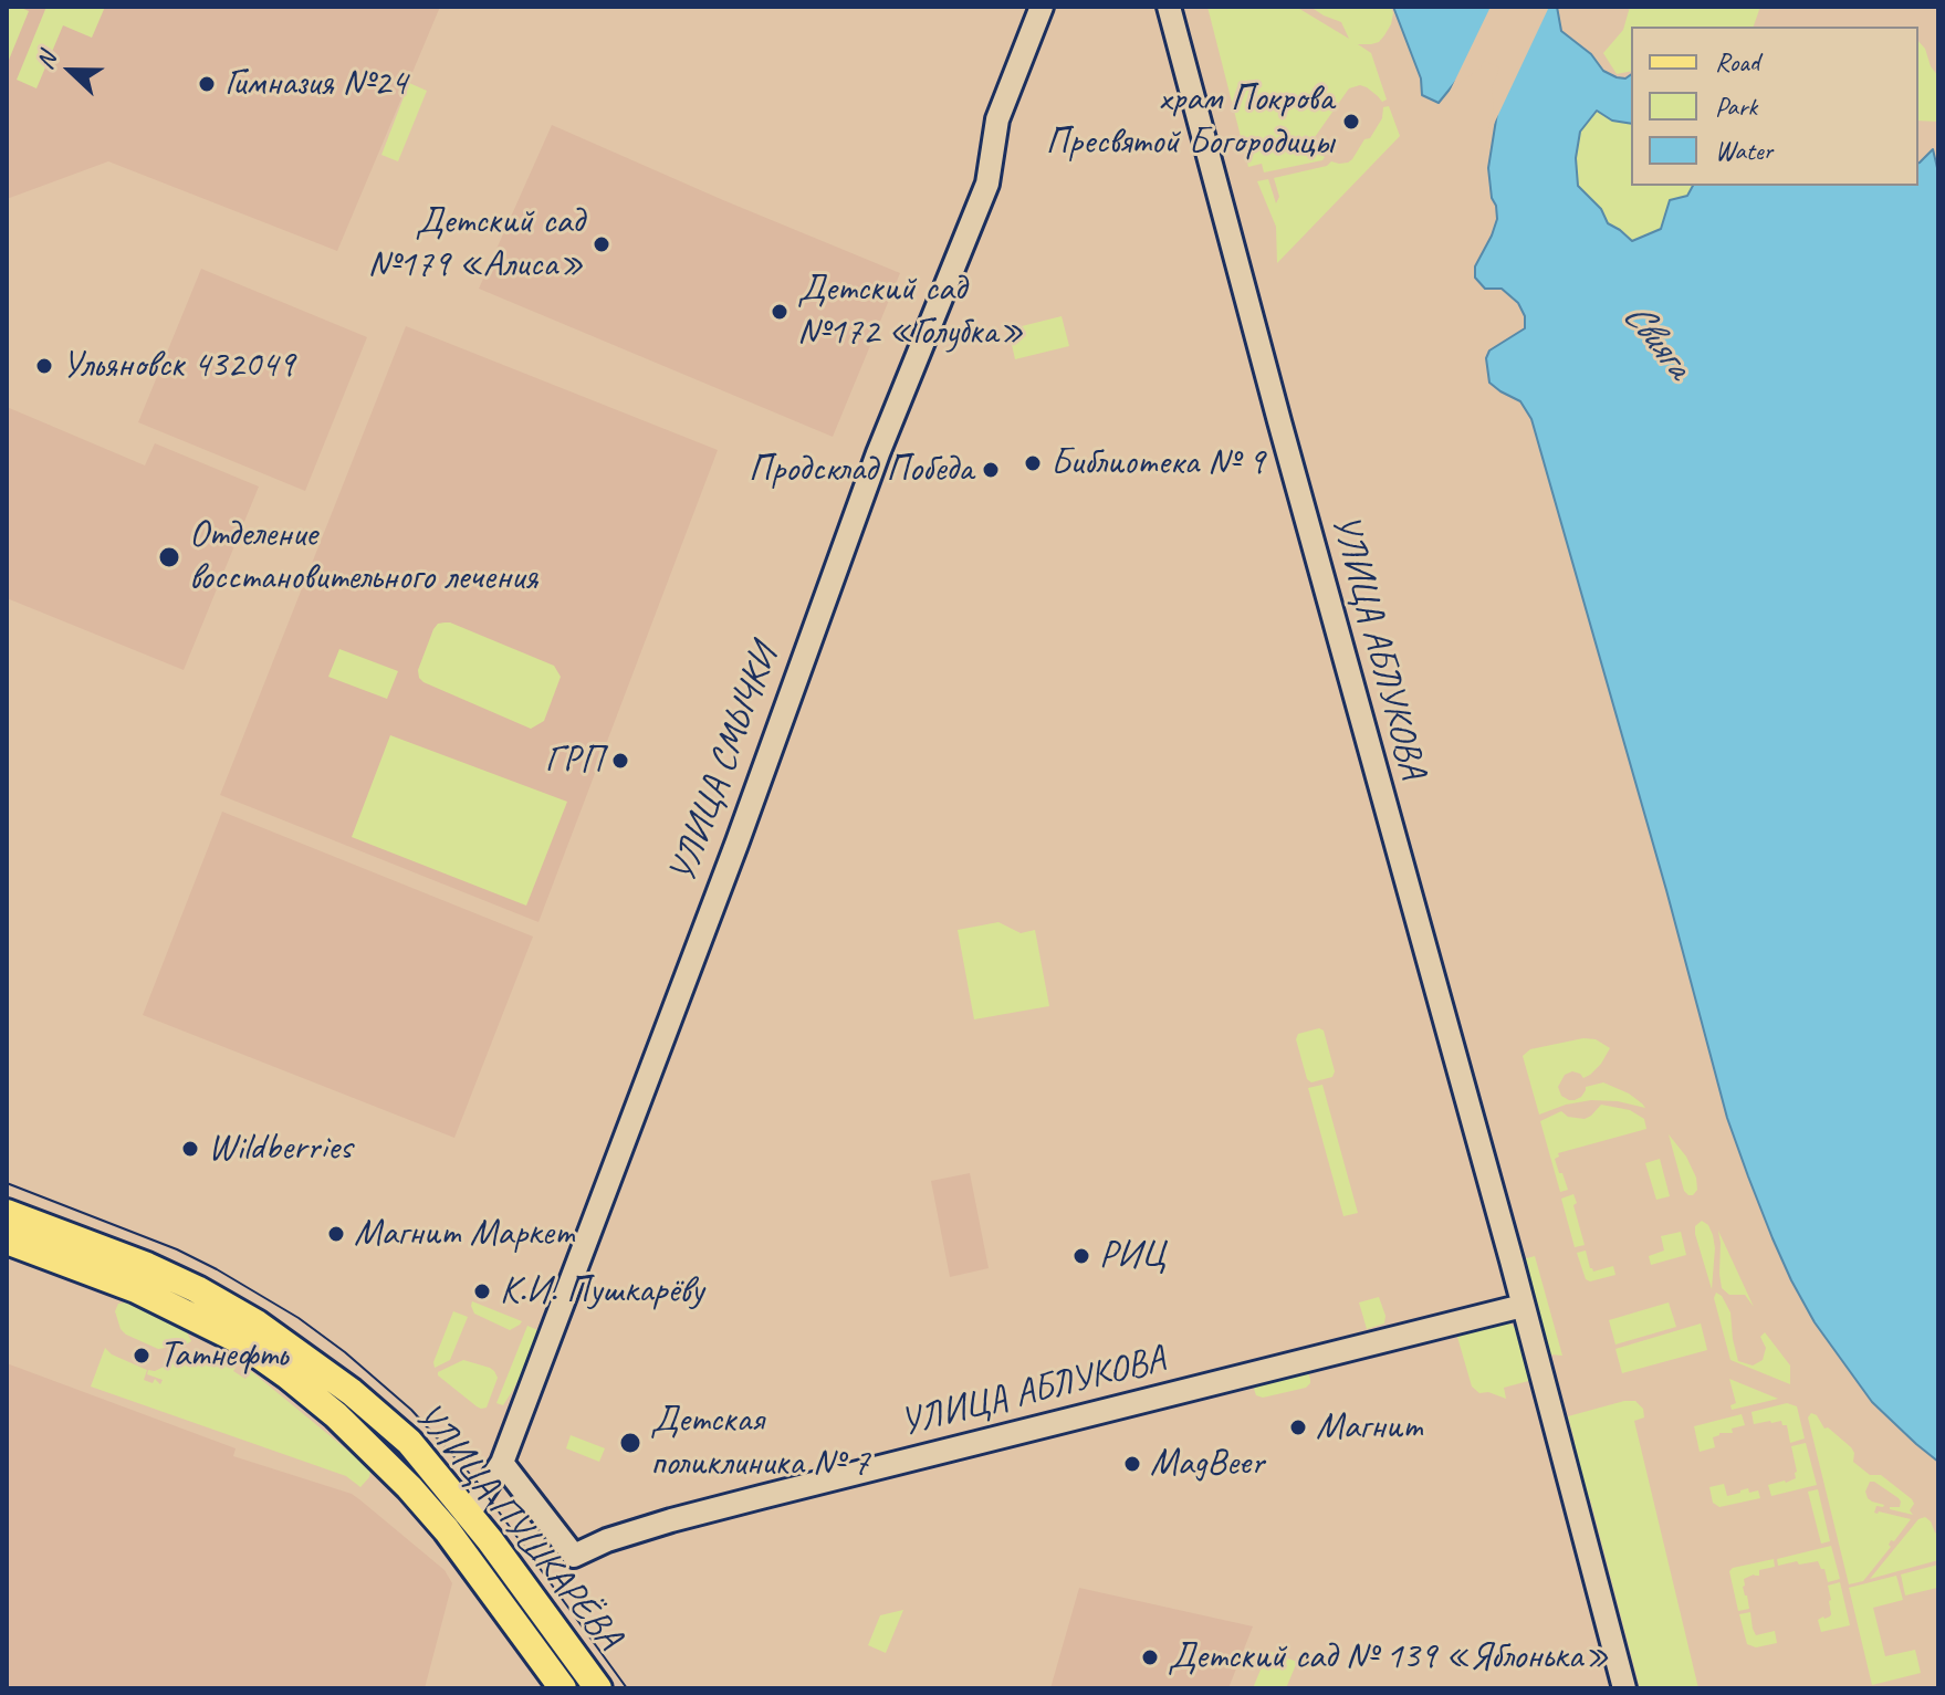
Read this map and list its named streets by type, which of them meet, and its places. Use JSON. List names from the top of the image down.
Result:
{
  "streets": {
    "main road": ["УЛИЦА СМЫЧКИ", "УЛИЦА ПУШКАРЁВА"],
    "street": ["УЛИЦА АБЛУКОВА"]
  },
  "crossings": [
    ["УЛИЦА АБЛУКОВА", "УЛИЦА СМЫЧКИ"],
    ["УЛИЦА СМЫЧКИ", "УЛИЦА ПУШКАРЁВА"]
  ],
  "water": ["Свияга"],
  "places": [
    "Гимназия №24",
    "храм Покрова Пресвятой Богородицы",
    "Детский сад №179 «Алиса»",
    "Детский сад №172 «Голубка»",
    "Ульяновск 432049",
    "Библиотека № 9",
    "Продсклад Победа",
    "Отделение восстановительного лечения",
    "ГРП",
    "Wildberries",
    "Магнит Маркет",
    "РИЦ",
    "К.И. Пушкарёву",
    "Татнефть",
    "Магнит",
    "Детская поликлиника № 7",
    "MagBeer",
    "Детский сад № 139 «Яблонька»"
  ],
  "legend": ["Road", "Park", "Water"],
  "north": "left"
}
